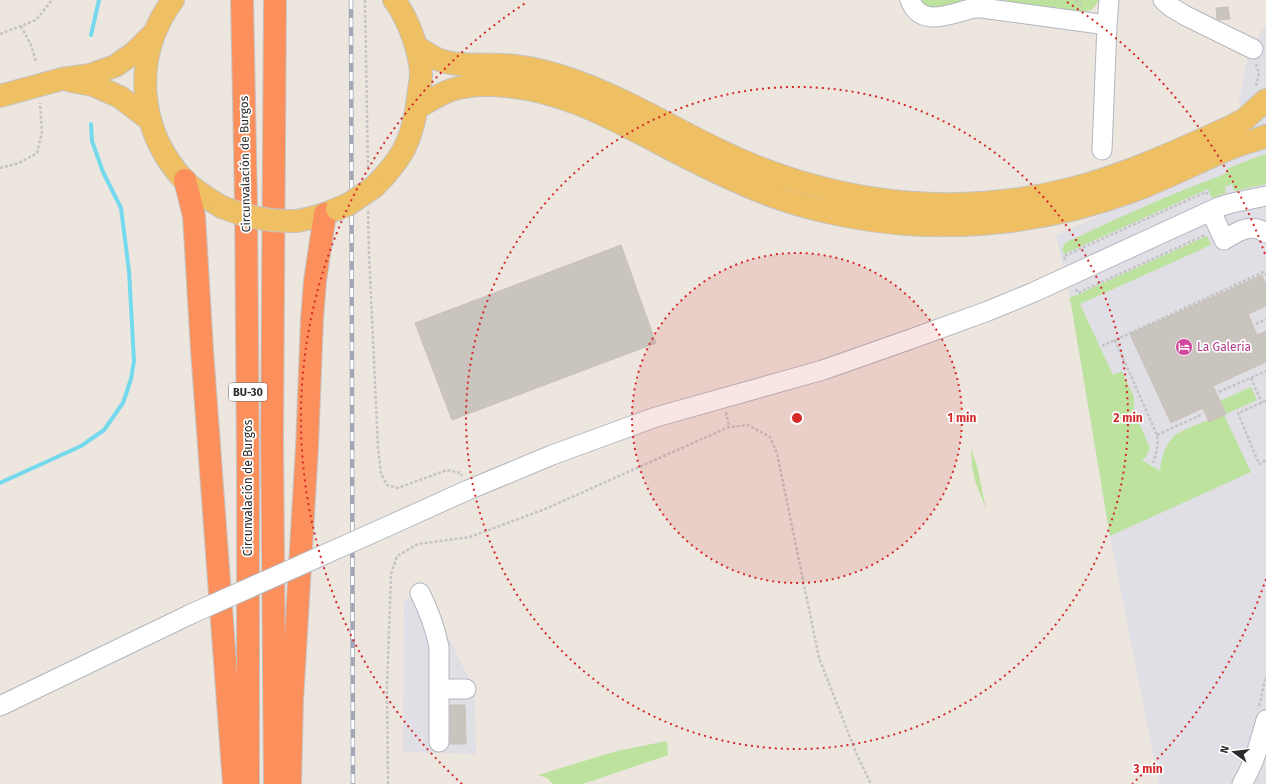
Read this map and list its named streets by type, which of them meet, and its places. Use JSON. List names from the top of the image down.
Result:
{
  "streets": {
    "highway": ["Circunvalación de Burgos", "BU-30"]
  },
  "places": {
    "hotel": ["La Galería"]
  },
  "north": "left",
  "rings": ["1 min", "2 min", "3 min"]
}
